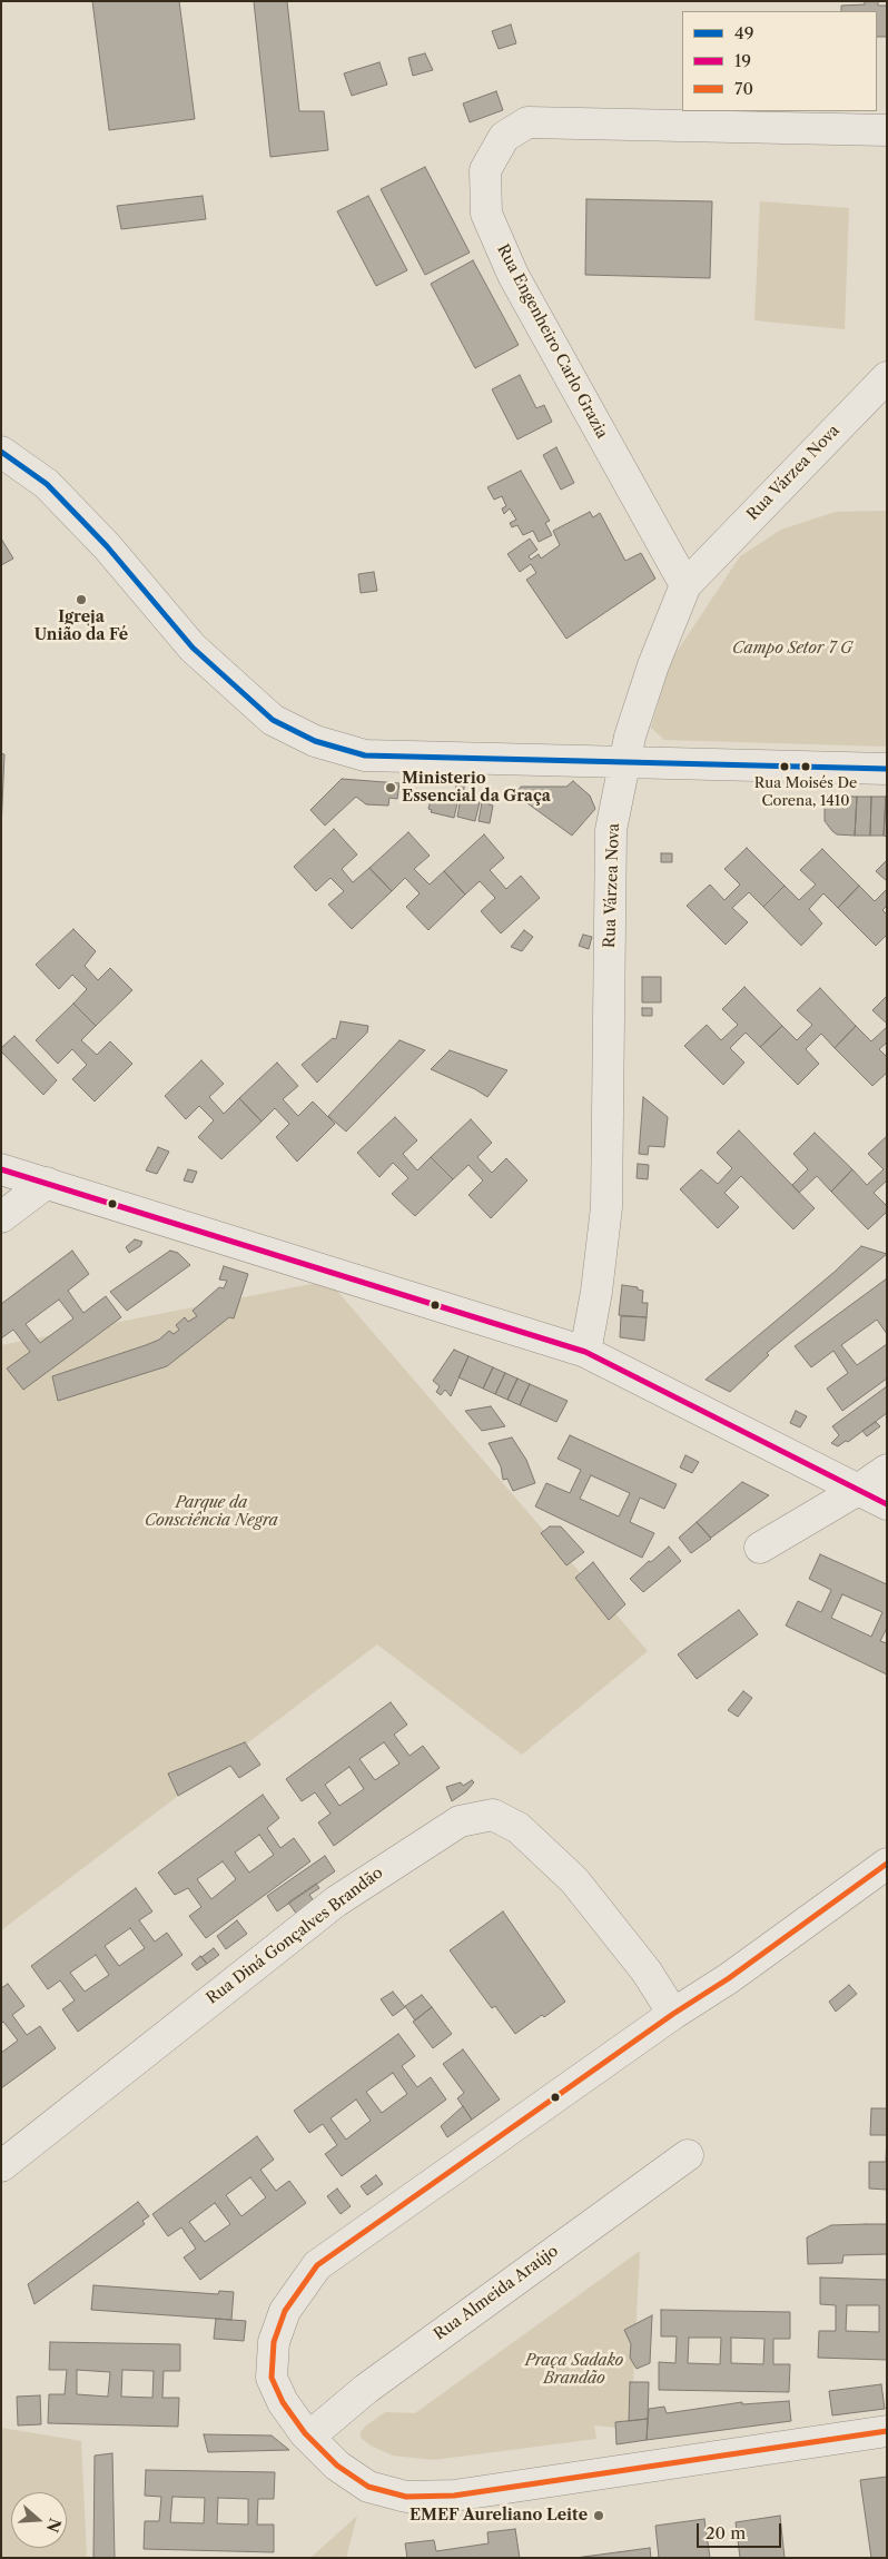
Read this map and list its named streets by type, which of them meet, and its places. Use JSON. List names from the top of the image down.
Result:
{
  "streets": {
    "street": [
      "Rua Engenheiro Carlo Grazia",
      "Rua Várzea Nova",
      "Rua Diná Gonçalves Brandão",
      "Rua Almeida Araújo"
    ]
  },
  "crossings": [
    ["Rua Engenheiro Carlo Grazia", "Rua Várzea Nova"]
  ],
  "parks": ["Campo Setor 7 G", "Parque da Consciência Negra", "Praça Sadako Brandão"],
  "places": [
    "Igreja União da Fé",
    "Rua Moisés De Corena, 1410",
    "Ministerio Essencial da Graça",
    "EMEF Aureliano Leite"
  ],
  "lines": ["transit line 49", "transit line 19", "transit line 70"],
  "legend": ["49", "19", "70"],
  "scale_bar": "20 m",
  "north": "right"
}
